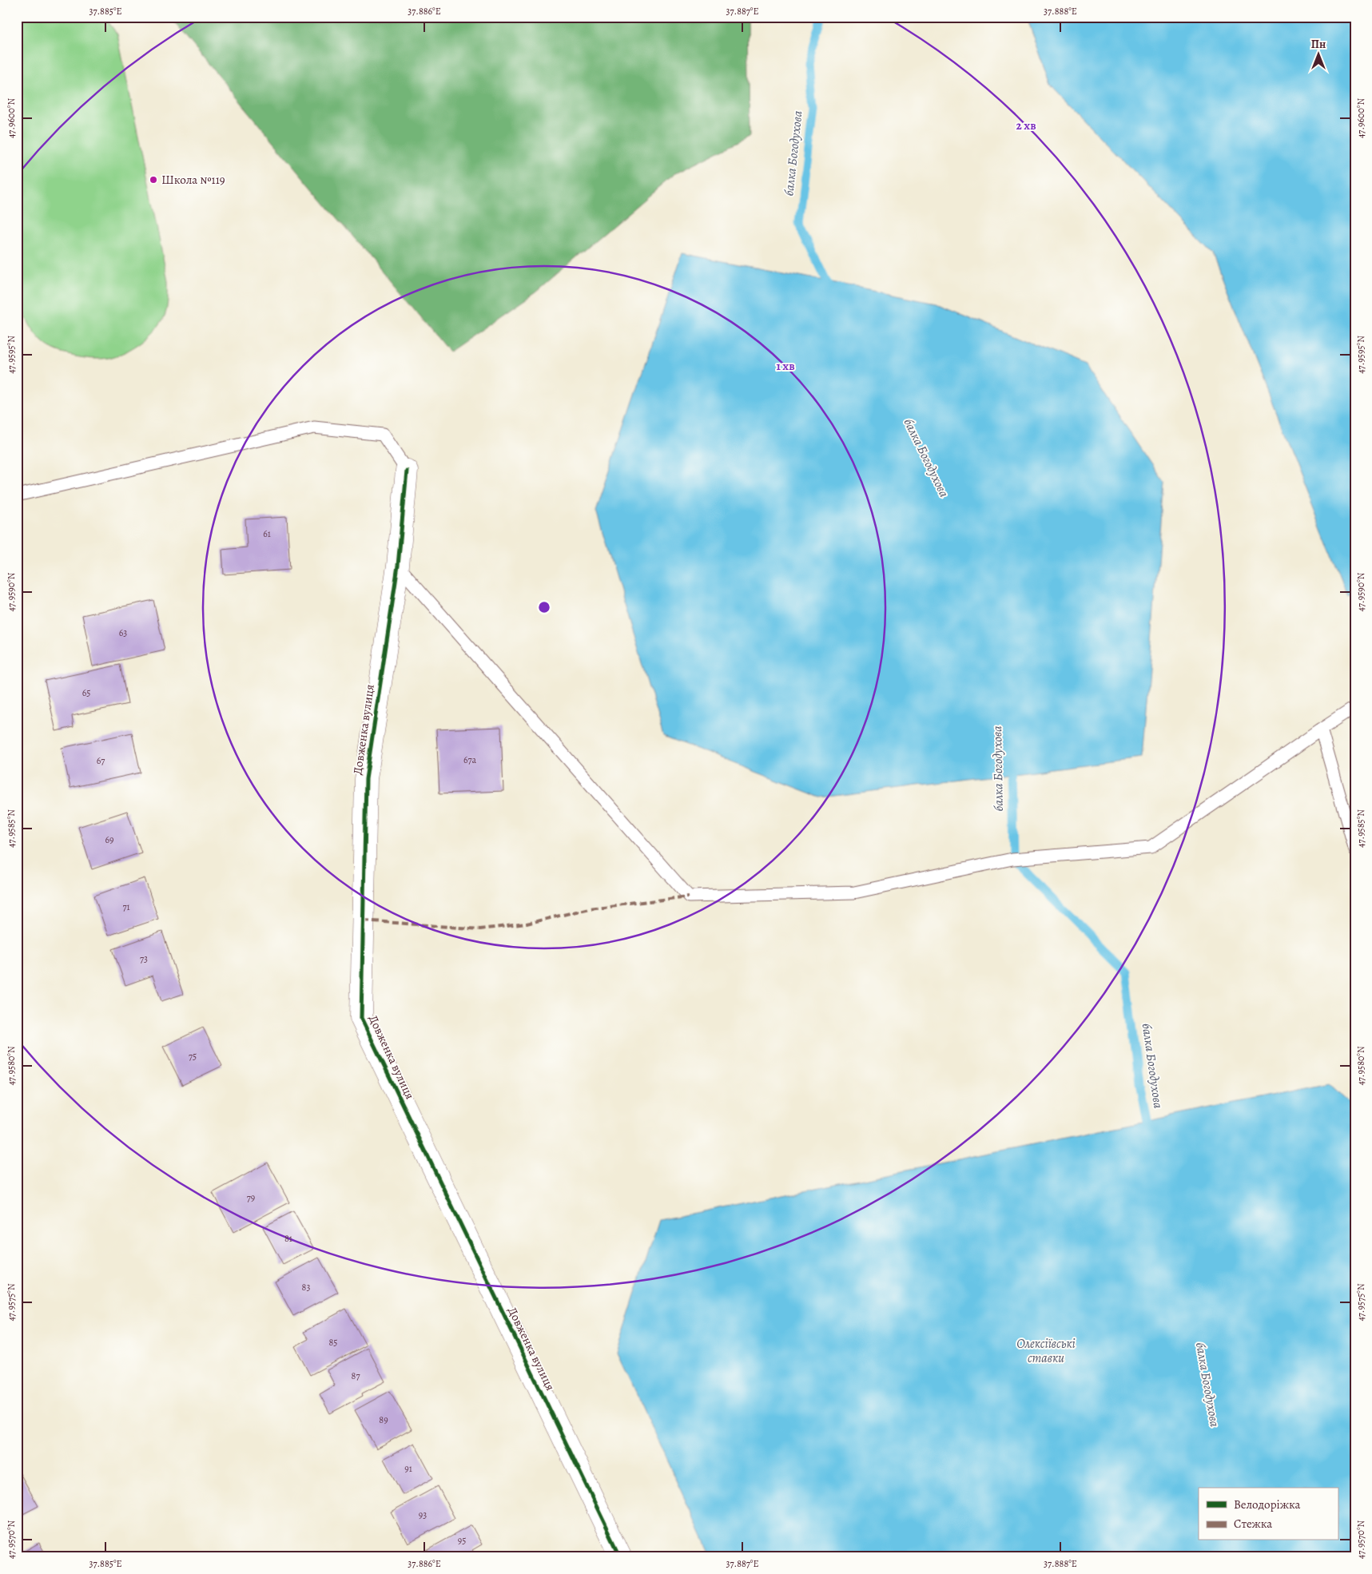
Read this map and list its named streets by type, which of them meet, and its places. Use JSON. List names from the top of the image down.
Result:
{
  "streets": {
    "street": ["Довженка вулиця"]
  },
  "water": ["балка Богодухова", "Олексіївські ставки"],
  "places": ["Школа №119"],
  "house_numbers": [
    "61",
    "63",
    "65",
    "67а",
    "67",
    "69",
    "71",
    "73",
    "75",
    "79",
    "81",
    "83",
    "85",
    "87",
    "89",
    "91",
    "93",
    "95"
  ],
  "legend": ["Велодоріжка", "Стежка"],
  "north": "top",
  "coordinates": [
    "37.885°E",
    "37.886°E",
    "37.887°E",
    "37.888°E",
    "47.9600°N",
    "47.9595°N",
    "47.9590°N",
    "47.9585°N",
    "47.9580°N",
    "47.9575°N",
    "47.9570°N"
  ],
  "rings": ["2 хв", "1 хв"]
}
